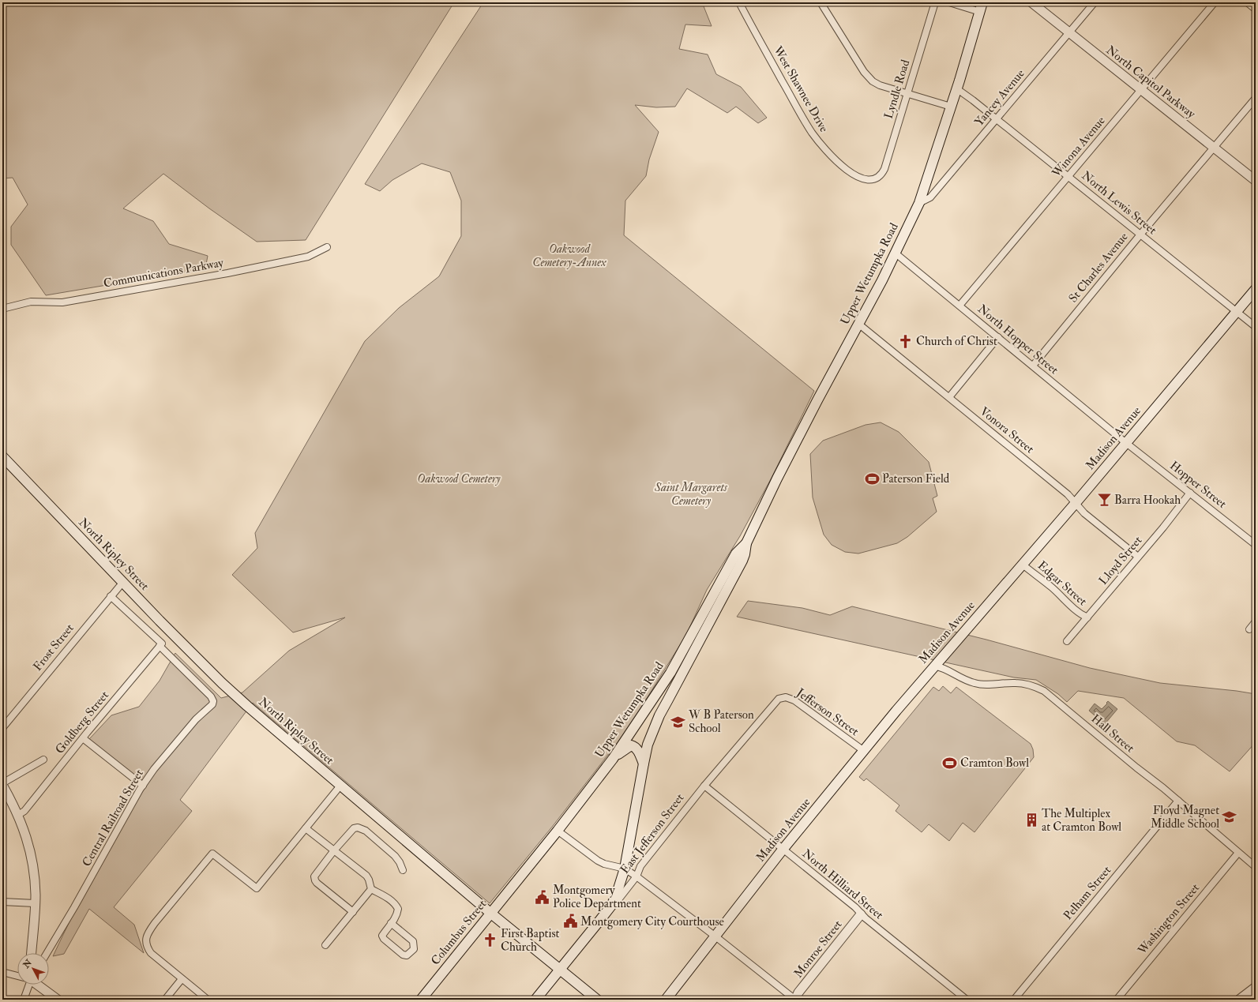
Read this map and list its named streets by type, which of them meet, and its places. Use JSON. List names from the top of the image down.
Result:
{
  "streets": {
    "main road": [
      "Upper Wetumpka Road",
      "Madison Avenue",
      "North Ripley Street",
      "East Jefferson Street",
      "Columbus Street"
    ],
    "street": [
      "North Capitol Parkway",
      "West Shawnee Drive",
      "Lyndle Road",
      "Yancey Avenue",
      "Winona Avenue",
      "North Lewis Street",
      "St Charles Avenue",
      "Communications Parkway",
      "North Hopper Street",
      "Vonora Street",
      "Hopper Street",
      "Lloyd Street",
      "Edgar Street",
      "Frost Street",
      "Jefferson Street",
      "Goldberg Street",
      "Hall Street",
      "Central Railroad Street",
      "North Hilliard Street",
      "Pelham Street",
      "Washington Street",
      "Monroe Street"
    ]
  },
  "crossings": [
    ["North Capitol Parkway", "Yancey Avenue"],
    ["North Capitol Parkway", "Winona Avenue"],
    ["North Capitol Parkway", "St Charles Avenue"],
    ["West Shawnee Drive", "Lyndle Road"],
    ["Yancey Avenue", "North Lewis Street"],
    ["Yancey Avenue", "Upper Wetumpka Road"],
    ["Winona Avenue", "North Lewis Street"],
    ["Winona Avenue", "North Hopper Street"],
    ["North Lewis Street", "St Charles Avenue"],
    ["North Lewis Street", "Upper Wetumpka Road"],
    ["North Lewis Street", "Madison Avenue"],
    ["St Charles Avenue", "North Hopper Street"],
    ["Upper Wetumpka Road", "North Hopper Street"],
    ["Upper Wetumpka Road", "Vonora Street"],
    ["Upper Wetumpka Road", "East Jefferson Street"],
    ["Upper Wetumpka Road", "Columbus Street"],
    ["North Hopper Street", "Madison Avenue"],
    ["North Hopper Street", "Hopper Street"],
    ["Vonora Street", "Madison Avenue"],
    ["Vonora Street", "Lloyd Street"],
    ["Madison Avenue", "Hopper Street"],
    ["Madison Avenue", "Edgar Street"],
    ["Madison Avenue", "Jefferson Street"],
    ["Madison Avenue", "Hall Street"],
    ["Madison Avenue", "North Hilliard Street"],
    ["Hopper Street", "Lloyd Street"],
    ["North Ripley Street", "Frost Street"],
    ["North Ripley Street", "East Jefferson Street"],
    ["North Ripley Street", "Columbus Street"],
    ["Lloyd Street", "Edgar Street"],
    ["Jefferson Street", "East Jefferson Street"],
    ["Jefferson Street", "North Hilliard Street"],
    ["Goldberg Street", "Central Railroad Street"],
    ["Hall Street", "Pelham Street"],
    ["Hall Street", "Washington Street"],
    ["East Jefferson Street", "North Hilliard Street"],
    ["North Hilliard Street", "Monroe Street"]
  ],
  "parks": ["Oakwood Cemetery-Annex", "Oakwood Cemetery", "Saint Margarets Cemetery"],
  "places": {
    "church": ["Church of Christ", "First Baptist Church"],
    "sports": ["Paterson Field", "Cramton Bowl"],
    "bar": ["Barra Hookah"],
    "school or university": ["W B Paterson School", "Floyd Magnet Middle School"],
    "building": ["The Multiplex at Cramton Bowl"],
    "public building": ["Montgomery Police Department", "Montgomery City Courthouse"]
  },
  "north": "top left"
}
